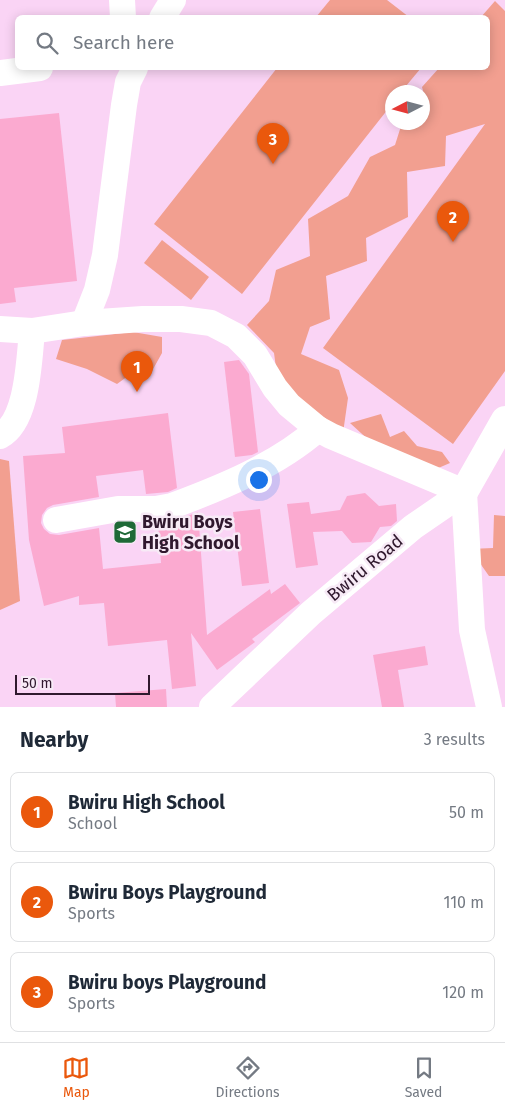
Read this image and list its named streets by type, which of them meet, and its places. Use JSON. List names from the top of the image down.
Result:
{
  "streets": {
    "main road": ["Bwiru Road"]
  },
  "places": {
    "school or university": ["Bwiru Boys High School"]
  },
  "scale_bar": "50 m",
  "north": "left",
  "page": {
    "search": "Search here",
    "pins": ["3", "2", "1"],
    "scale": "50 m",
    "heading": ["Nearby", "3 results"],
    "list": [
      {
        "mark": "1",
        "name": "Bwiru High School",
        "note": "School",
        "value": "50 m"
      },
      {
        "mark": "2",
        "name": "Bwiru Boys Playground",
        "note": "Sports",
        "value": "110 m"
      },
      {
        "mark": "3",
        "name": "Bwiru boys Playground",
        "note": "Sports",
        "value": "120 m"
      }
    ],
    "nav": ["Map", "Directions", "Saved"]
  }
}
